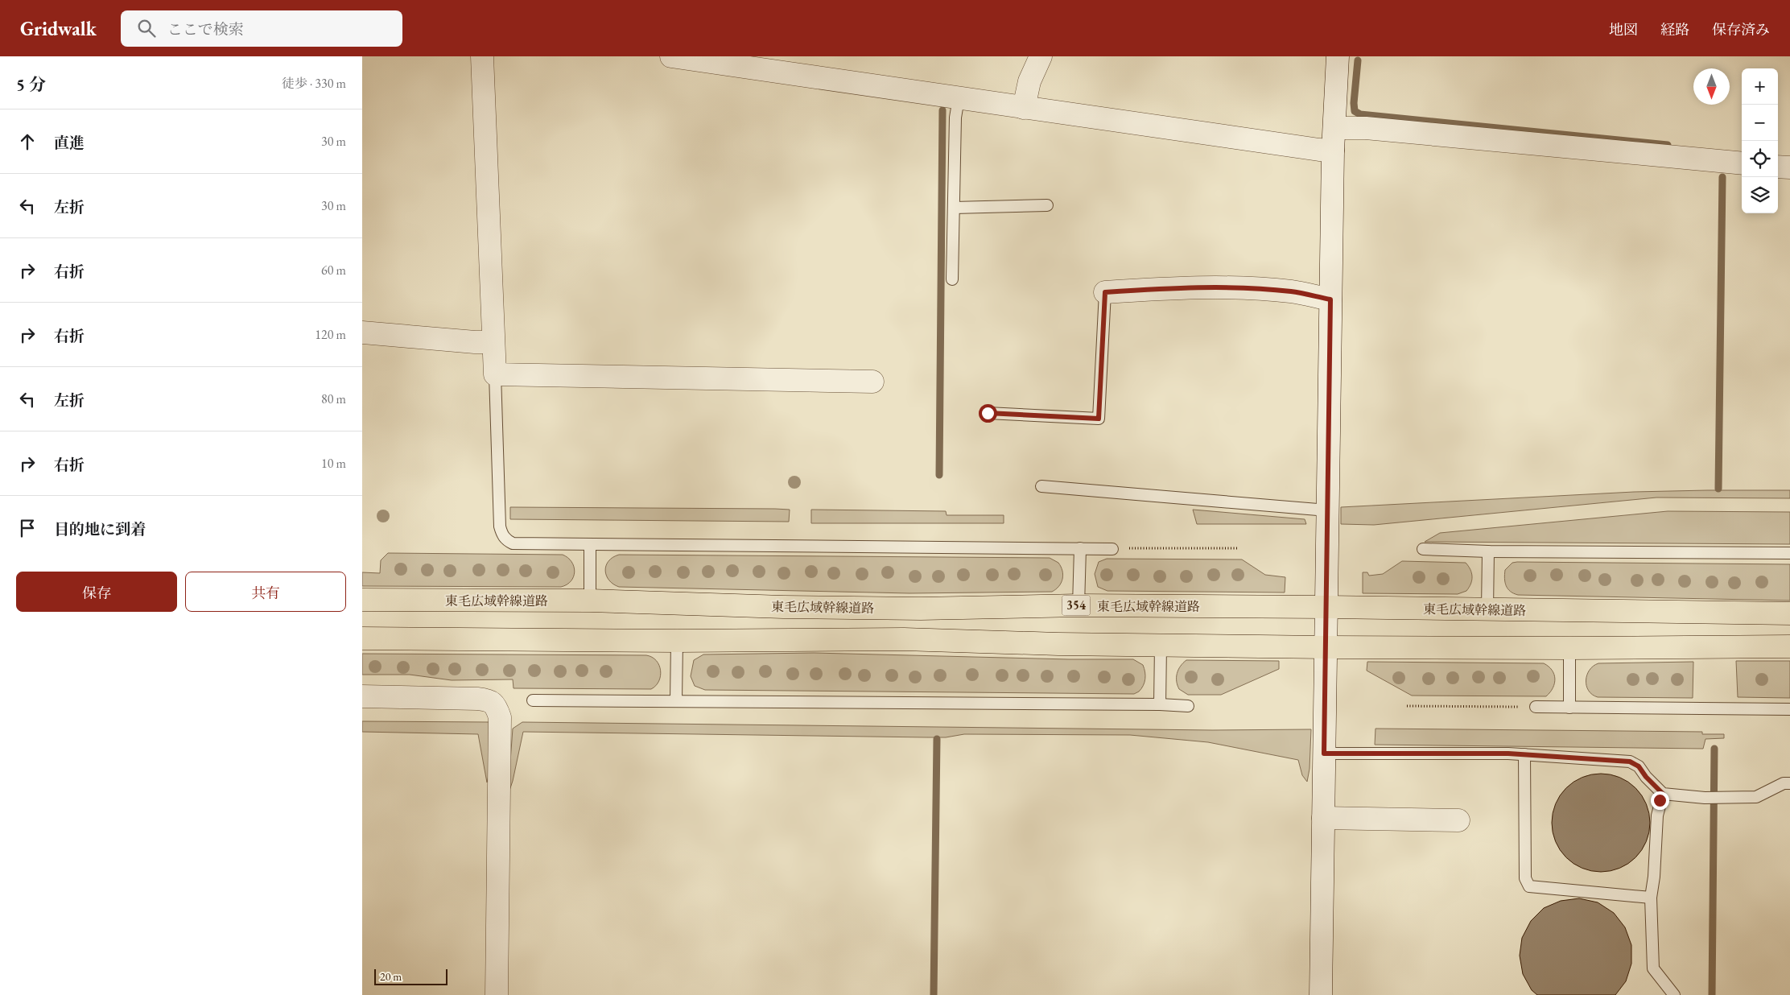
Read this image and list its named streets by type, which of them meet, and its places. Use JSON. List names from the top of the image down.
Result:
{
  "streets": {
    "highway": ["東毛広域幹線道路", "354"]
  },
  "scale_bar": "20 m",
  "north": "bottom",
  "page": {
    "header": "Gridwalk",
    "search": "ここで検索",
    "nav": ["地図", "経路", "保存済み"],
    "heading": ["5 分", "徒歩 · 330 m"],
    "map_buttons": ["+", "−"],
    "list": [
      ["直進", "30 m"],
      ["左折", "30 m"],
      ["右折", "60 m"],
      ["右折", "120 m"],
      ["左折", "80 m"],
      ["右折", "10 m"],
      "目的地に到着"
    ],
    "buttons": ["保存", "共有"],
    "scale": "20 m"
  }
}
